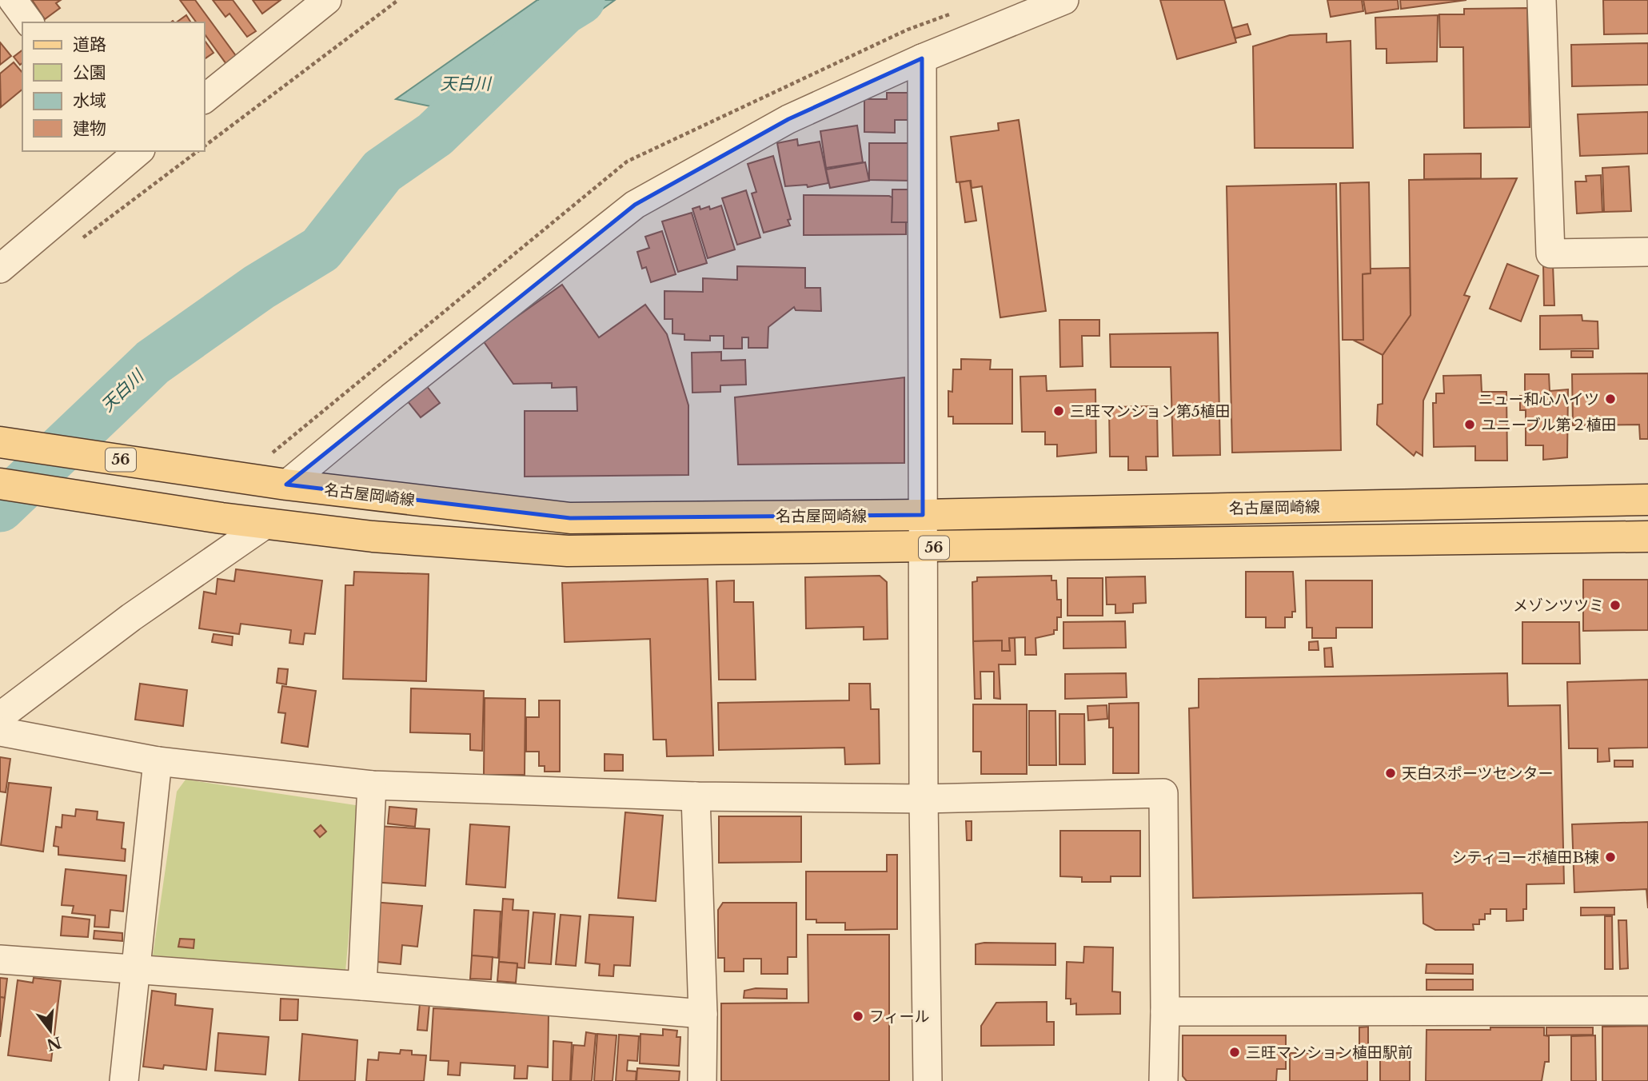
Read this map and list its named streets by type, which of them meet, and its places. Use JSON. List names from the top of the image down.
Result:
{
  "streets": {
    "main road": ["56", "名古屋岡崎線"]
  },
  "water": ["天白川"],
  "places": [
    "ニュー和心ハイツ",
    "三旺マンション第5植田",
    "ユニーブル第２植田",
    "メゾンツツミ",
    "天白スポーツセンター",
    "シティコーポ植田B棟",
    "フィール",
    "三旺マンション植田駅前"
  ],
  "legend": [
    "道路",
    "公園",
    "水域",
    "建物"
  ],
  "north": "bottom"
}
